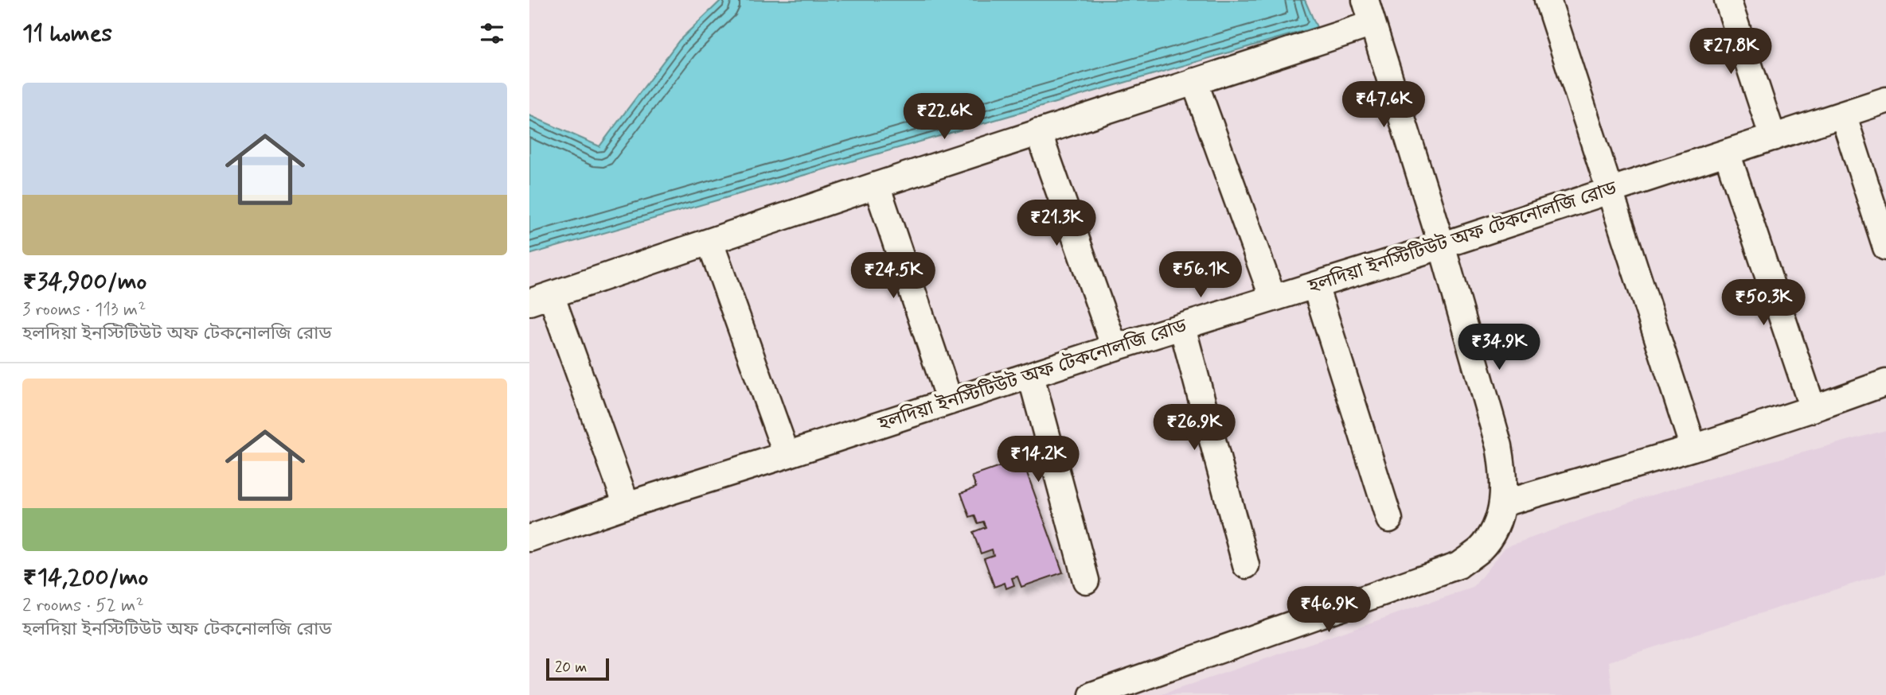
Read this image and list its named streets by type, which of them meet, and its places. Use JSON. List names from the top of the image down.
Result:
{
  "streets": {
    "street": ["হলদিয়া ইনস্টিটিউট অফ টেকনোলজি রোড"]
  },
  "scale_bar": "20 m",
  "page": {
    "heading": "11 homes",
    "price": [
      "₹27.8K",
      "₹47.6K",
      "₹22.6K",
      "₹21.3K",
      "₹56.1K",
      "₹24.5K",
      "₹50.3K",
      "₹34.9K",
      "₹26.9K",
      "₹14.2K",
      "₹46.9K"
    ],
    "list": [
      {
        "name": "₹34,900/mo",
        "note": "3 rooms · 113 m² · হলদিয়া ইনস্টিটিউট অফ টেকনোলজি রোড"
      },
      {
        "name": "₹14,200/mo",
        "note": "2 rooms · 52 m² · হলদিয়া ইনস্টিটিউট অফ টেকনোলজি রোড"
      }
    ],
    "scale": "20 m"
  }
}
